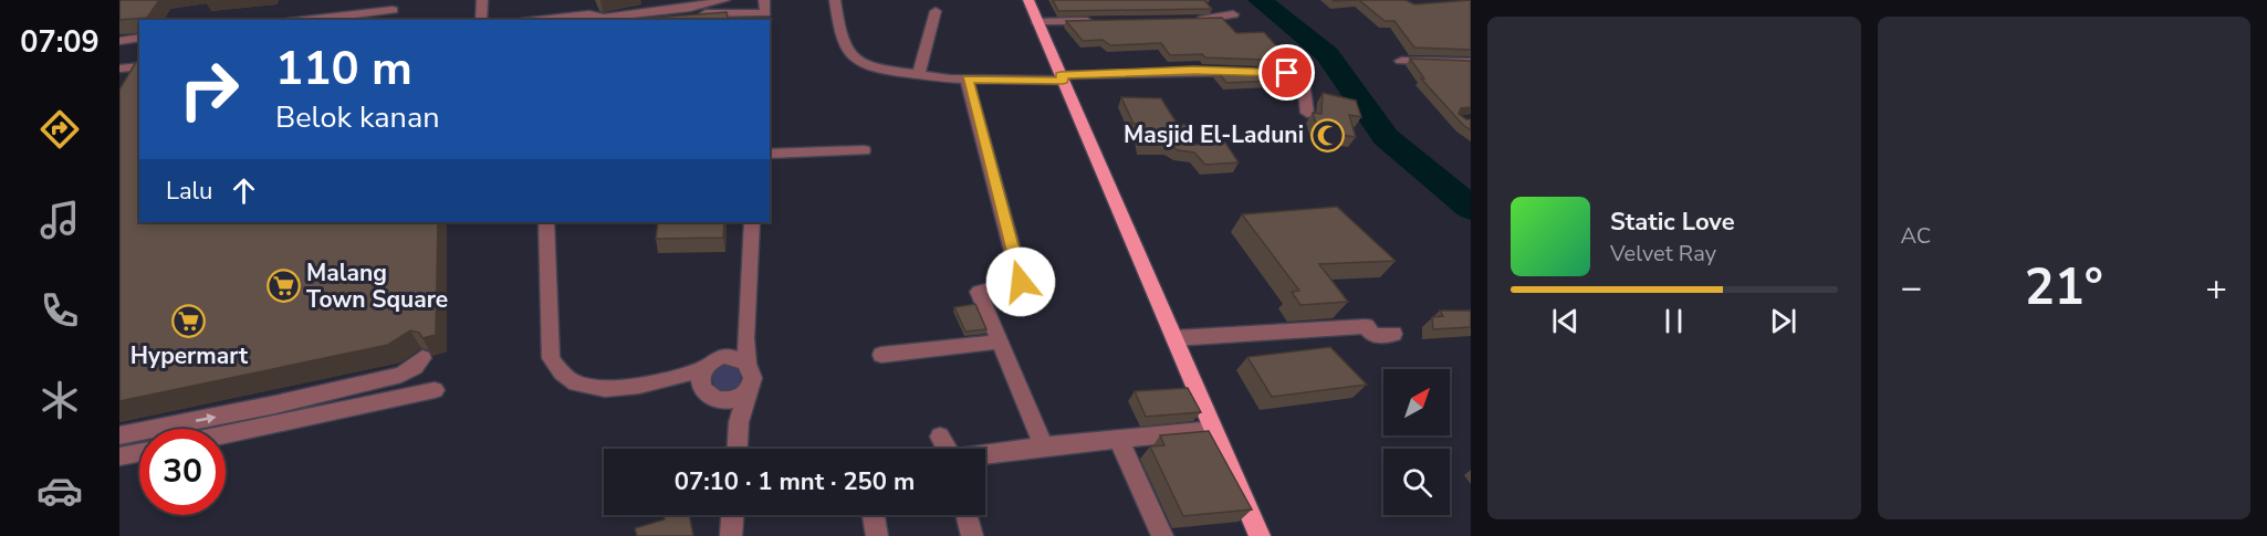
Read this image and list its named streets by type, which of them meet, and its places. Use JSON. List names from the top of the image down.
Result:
{
  "places": {
    "mosque": ["Masjid El-Laduni"],
    "supermarket": ["Malang Town Square", "Hypermart"]
  },
  "north": "top right",
  "page": {
    "tabs": "07:09",
    "tile": "AC",
    "turn": ["110 m", "Belok kanan"],
    "then": "Lalu",
    "song": ["Static Love", "Velvet Ray"],
    "heat": ["−", "21°", "+"],
    "limit": "30",
    "trip": "07:10 · 1 mnt · 250 m"
  }
}
